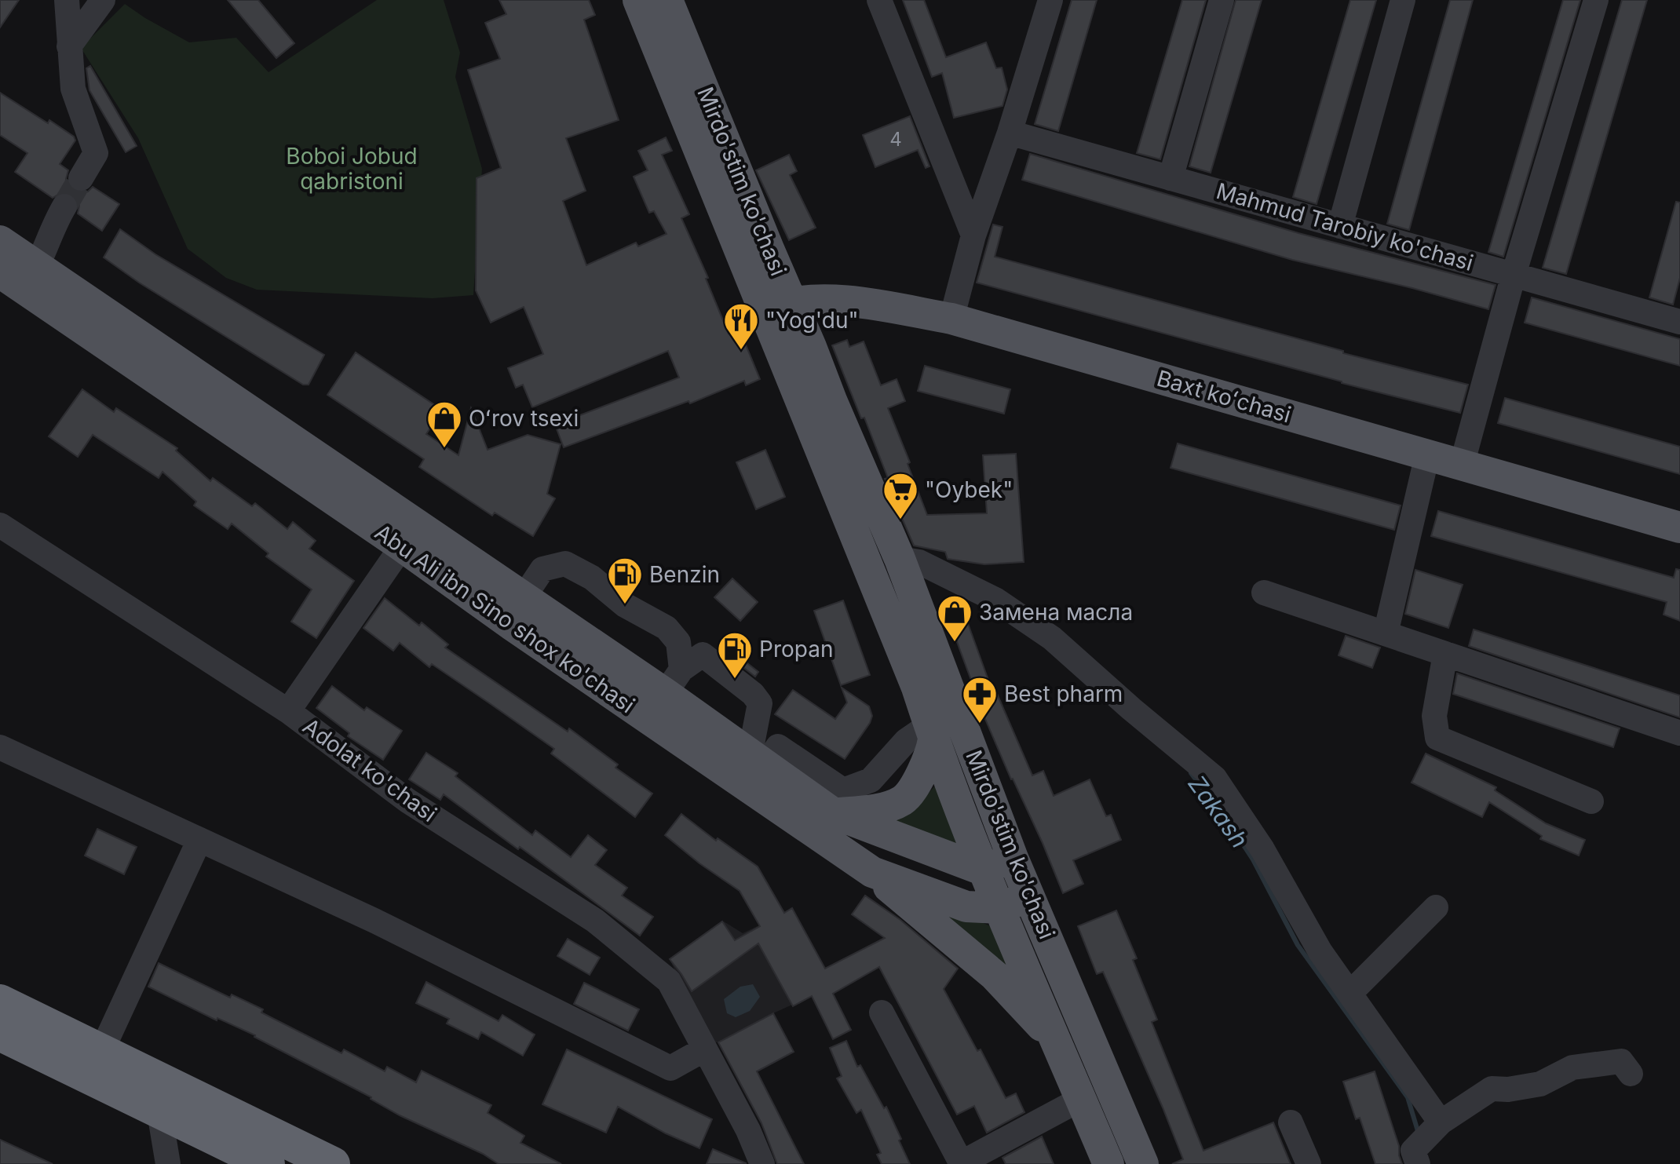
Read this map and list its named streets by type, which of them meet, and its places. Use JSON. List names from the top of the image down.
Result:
{
  "streets": {
    "main road": ["Mirdo'stim ko'chasi", "Baxt koʻchasi", "Abu Ali ibn Sino shox ko'chasi"],
    "street": ["Mahmud Tarobiy ko'chasi", "Adolat ko'chasi"]
  },
  "crossings": [
    ["Mirdo'stim ko'chasi", "Baxt koʻchasi"],
    ["Mirdo'stim ko'chasi", "Abu Ali ibn Sino shox ko'chasi"]
  ],
  "water": ["Zakash"],
  "parks": ["Boboi Jobud qabristoni"],
  "places": {
    "restaurant": ["\"Yog'du\""],
    "shop": ["Oʻrov tsexi", "Замена масла"],
    "supermarket": ["\"Oybek\""],
    "fuel station": ["Benzin", "Propan"],
    "pharmacy": ["Best pharm"]
  },
  "house_numbers": ["4"]
}
